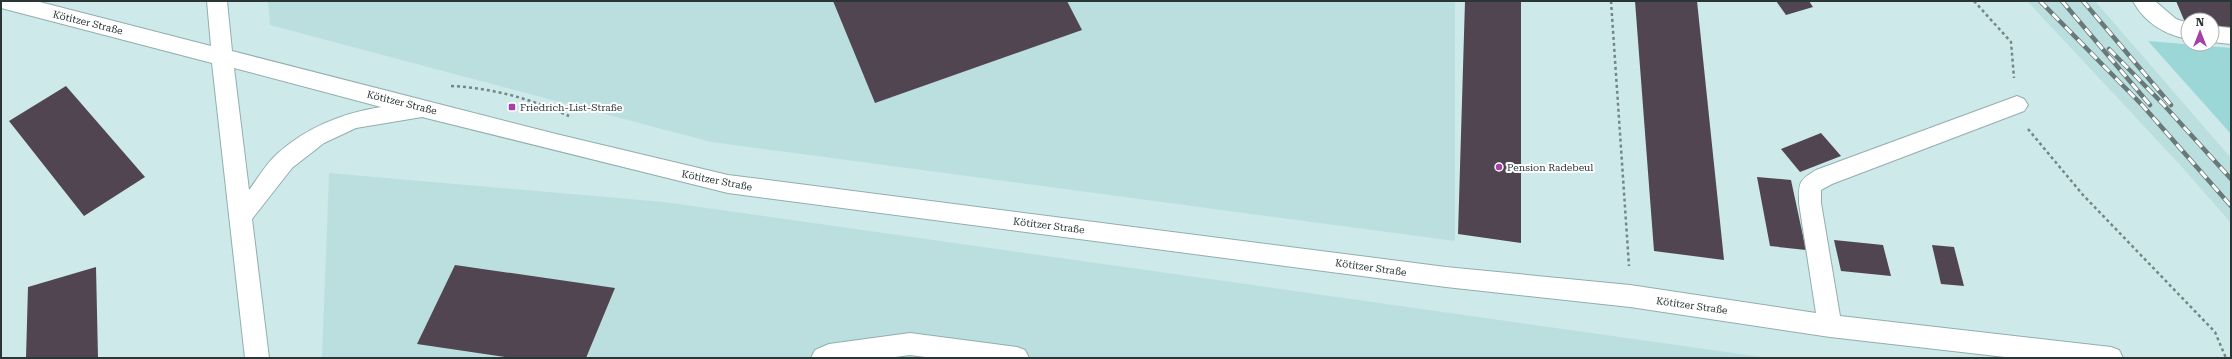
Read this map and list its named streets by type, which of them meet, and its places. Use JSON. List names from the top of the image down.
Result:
{
  "streets": {
    "street": ["Kötitzer Straße"]
  },
  "places": {
    "transit": ["Friedrich-List-Straße"],
    "other": ["Pension Radebeul"]
  },
  "north": "top"
}
